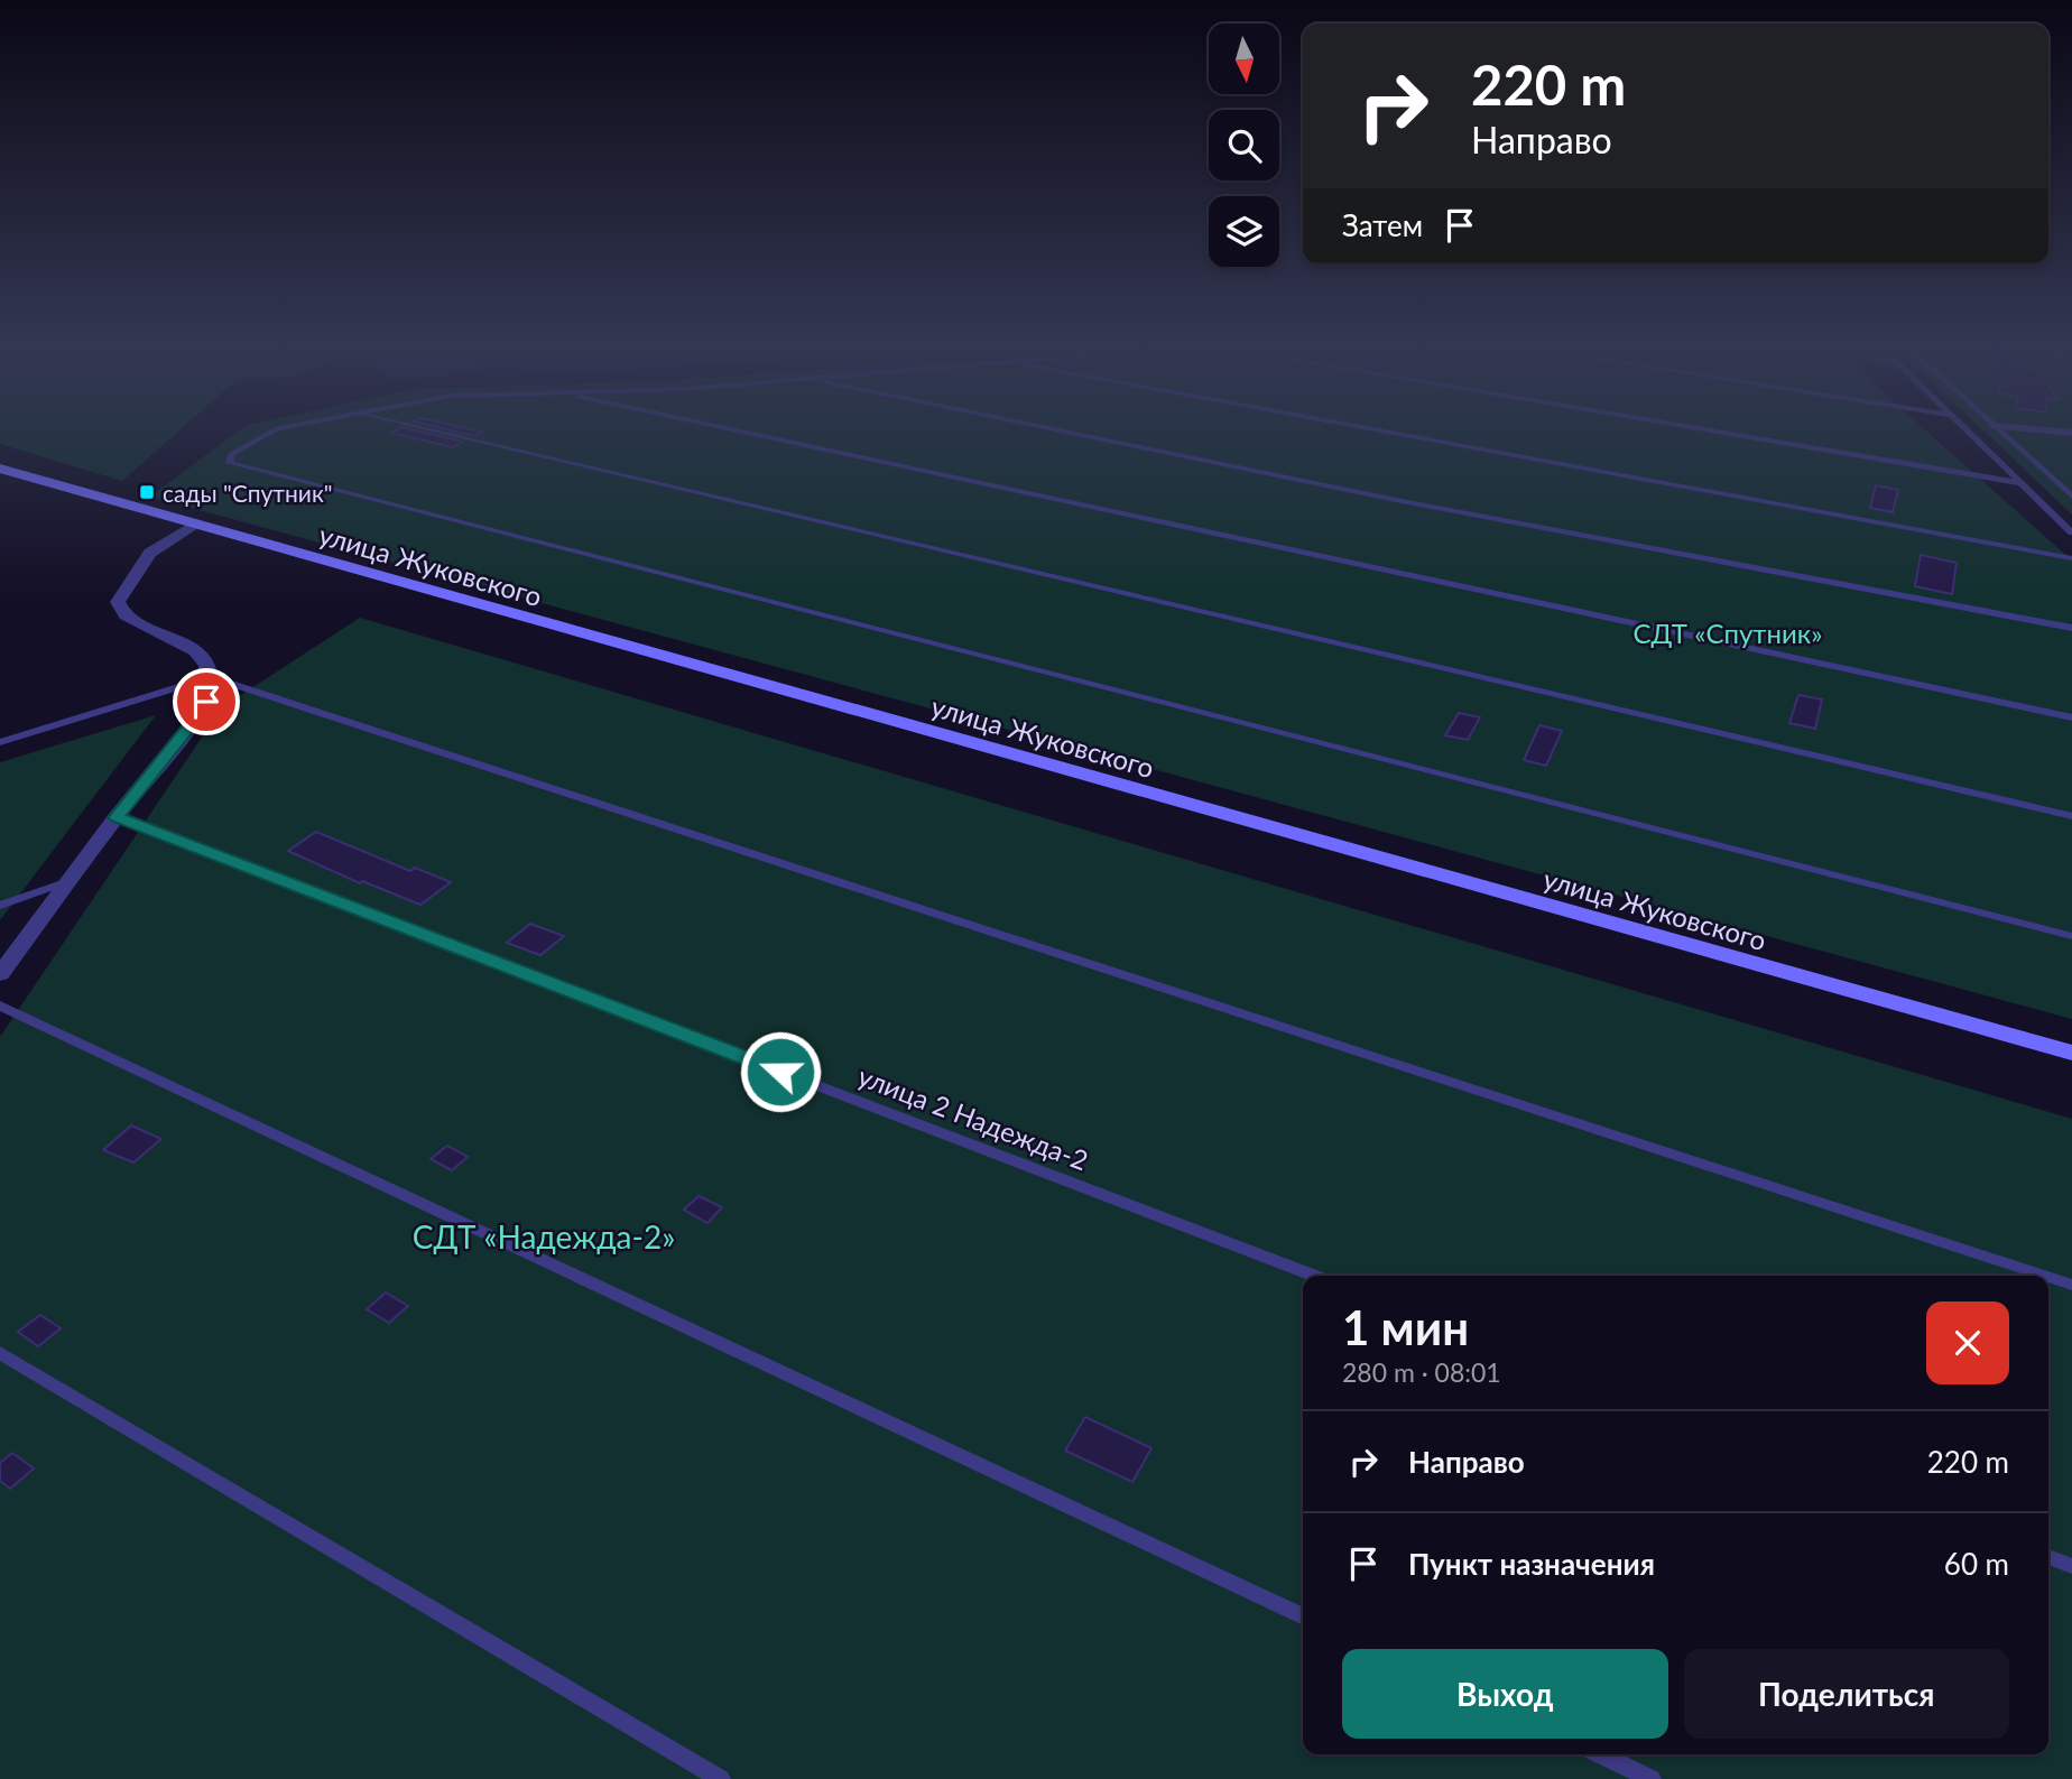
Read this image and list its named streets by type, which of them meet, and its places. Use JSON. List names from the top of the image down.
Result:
{
  "streets": {
    "main road": ["улица Жуковского"],
    "lane": ["улица 2 Надежда-2"]
  },
  "parks": ["СДТ «Спутник»", "СДТ «Надежда-2»"],
  "places": {
    "transit": ["сады \"Спутник\""]
  },
  "north": "bottom",
  "page": {
    "turn": ["220 m", "Направо"],
    "then": "Затем",
    "heading": ["1 мин", "280 m · 08:01"],
    "list": [
      {
        "name": "Направо",
        "value": "220 m"
      },
      {
        "name": "Пункт назначения",
        "value": "60 m"
      }
    ],
    "buttons": ["Выход", "Поделиться"]
  }
}
